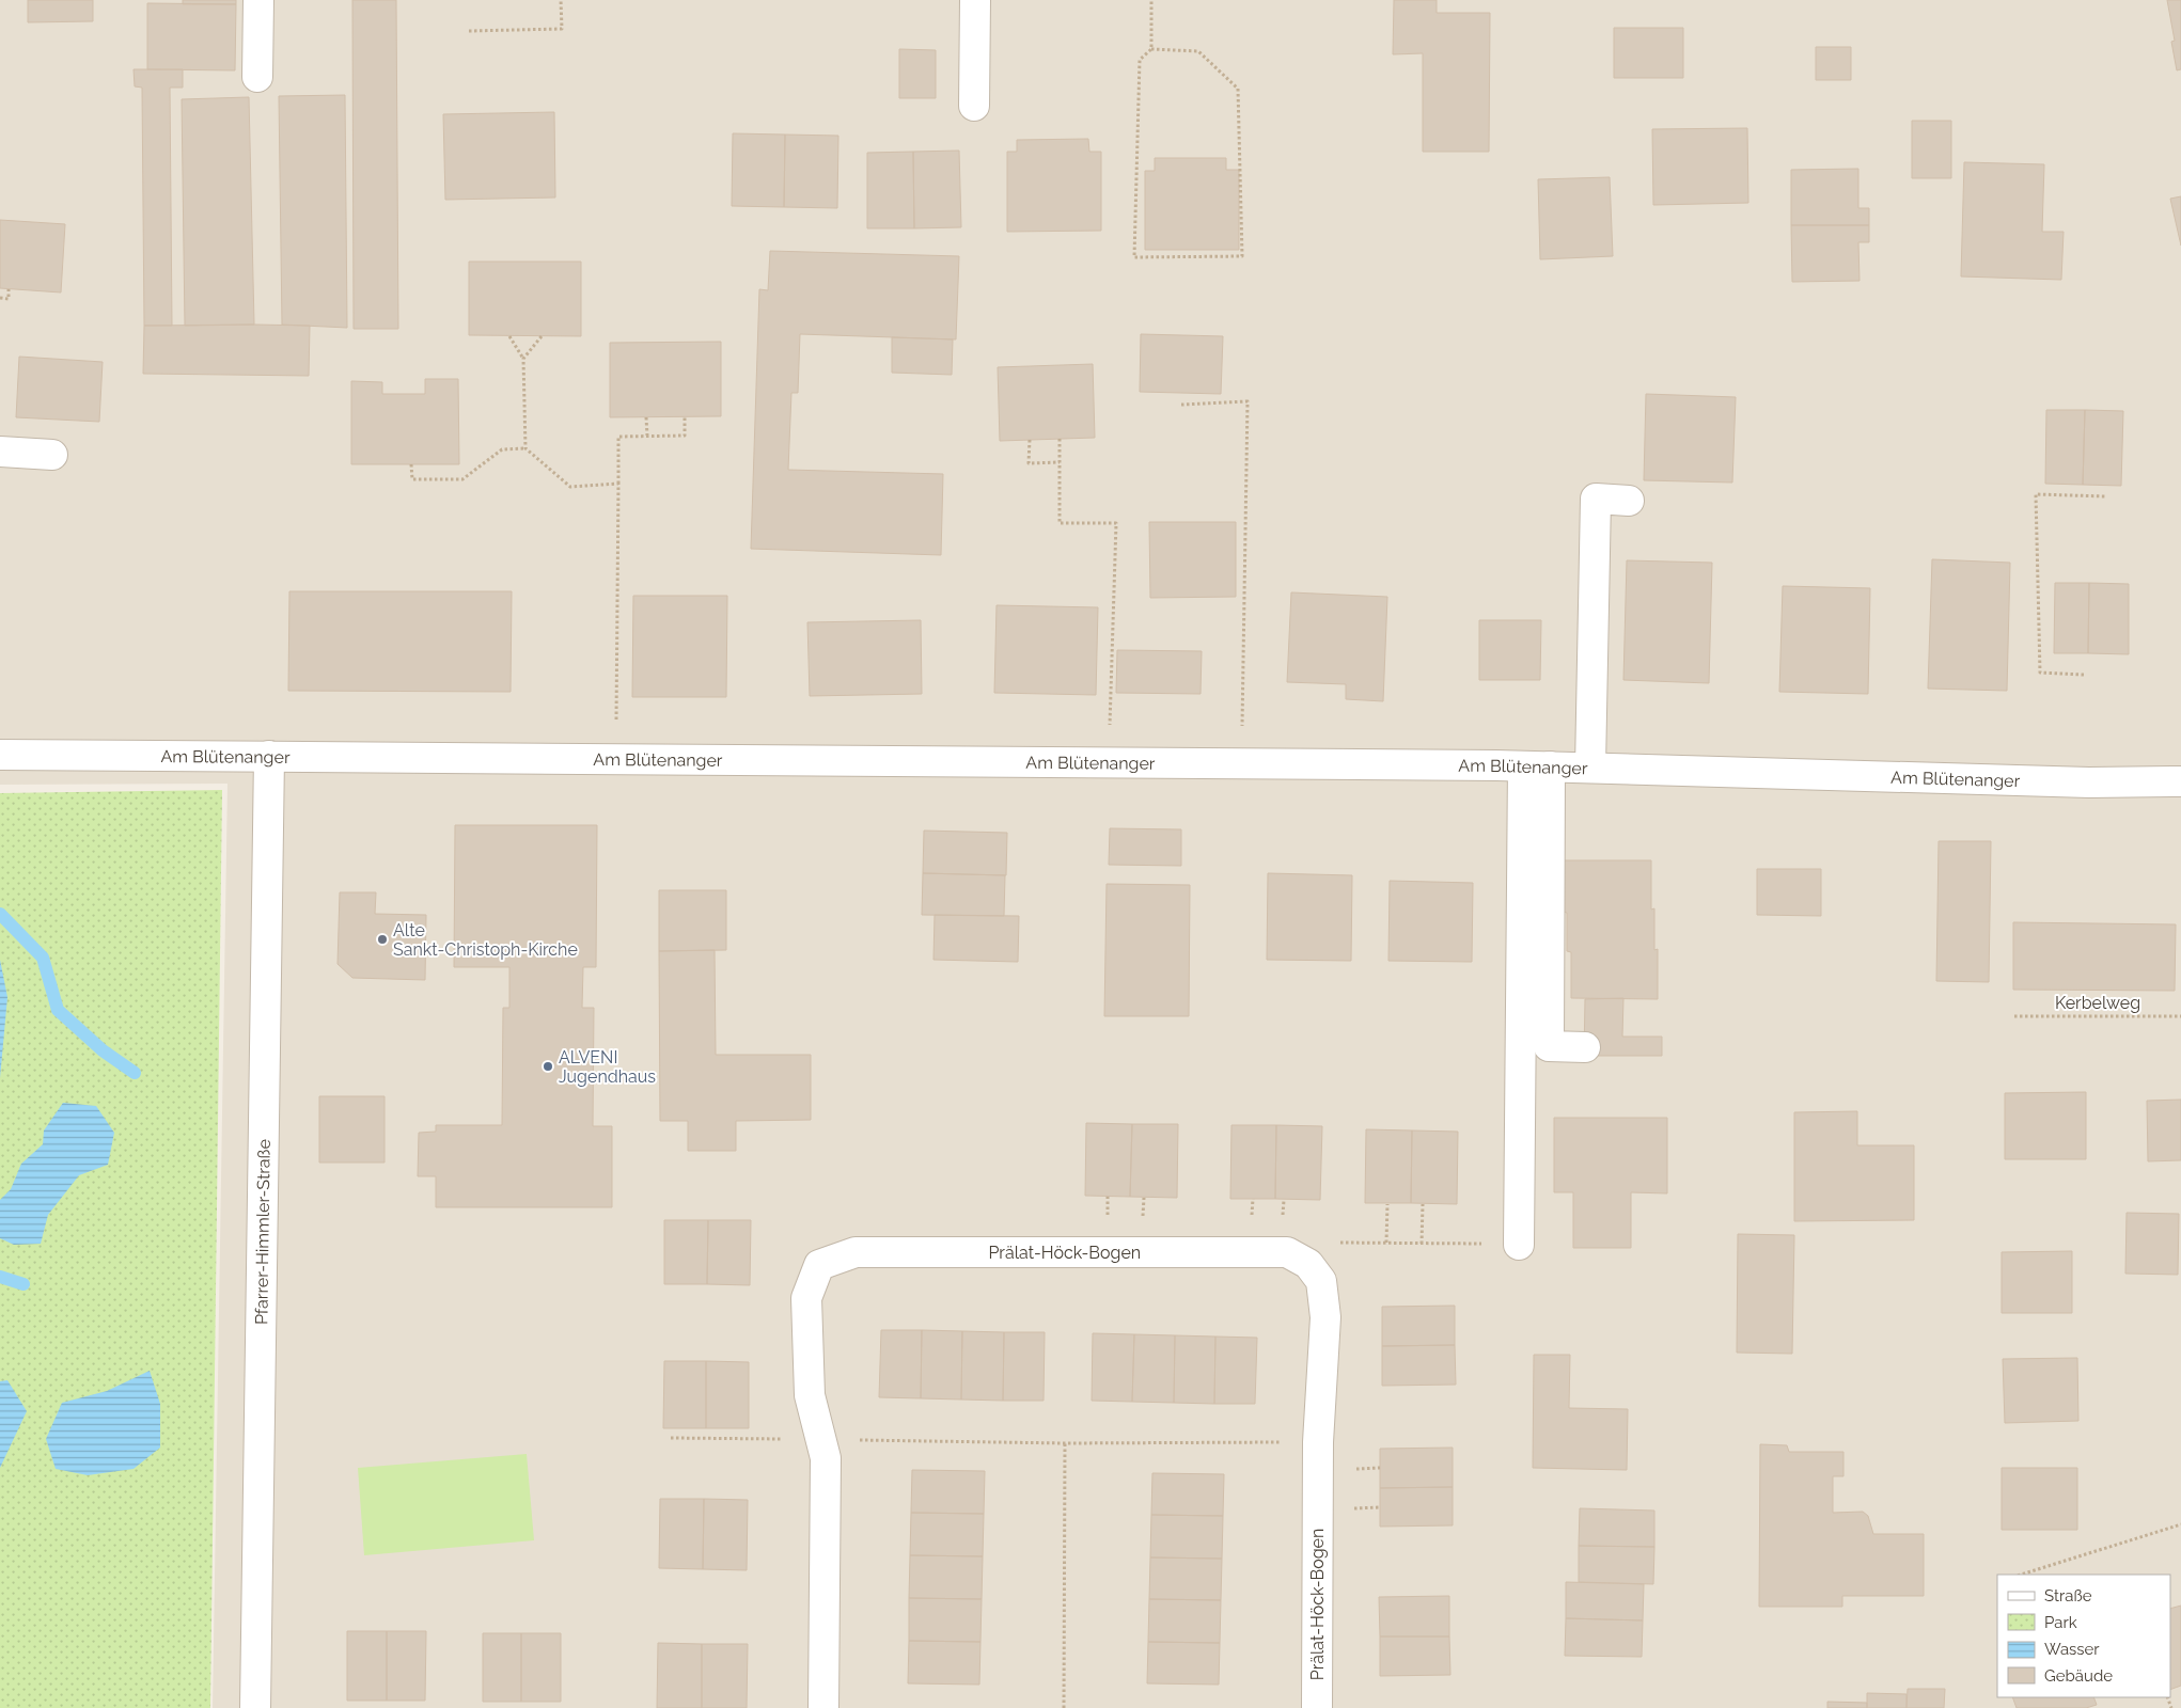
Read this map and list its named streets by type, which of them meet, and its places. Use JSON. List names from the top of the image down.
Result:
{
  "streets": {
    "street": ["Am Blütenanger", "Pfarrer-Himmler-Straße", "Prälat-Höck-Bogen"],
    "path": ["Kerbelweg"]
  },
  "crossings": [
    ["Am Blütenanger", "Pfarrer-Himmler-Straße"]
  ],
  "places": ["Alte Sankt-Christoph-Kirche", "ALVENI Jugendhaus"],
  "legend": [
    "Straße",
    "Park",
    "Wasser",
    "Gebäude"
  ]
}
